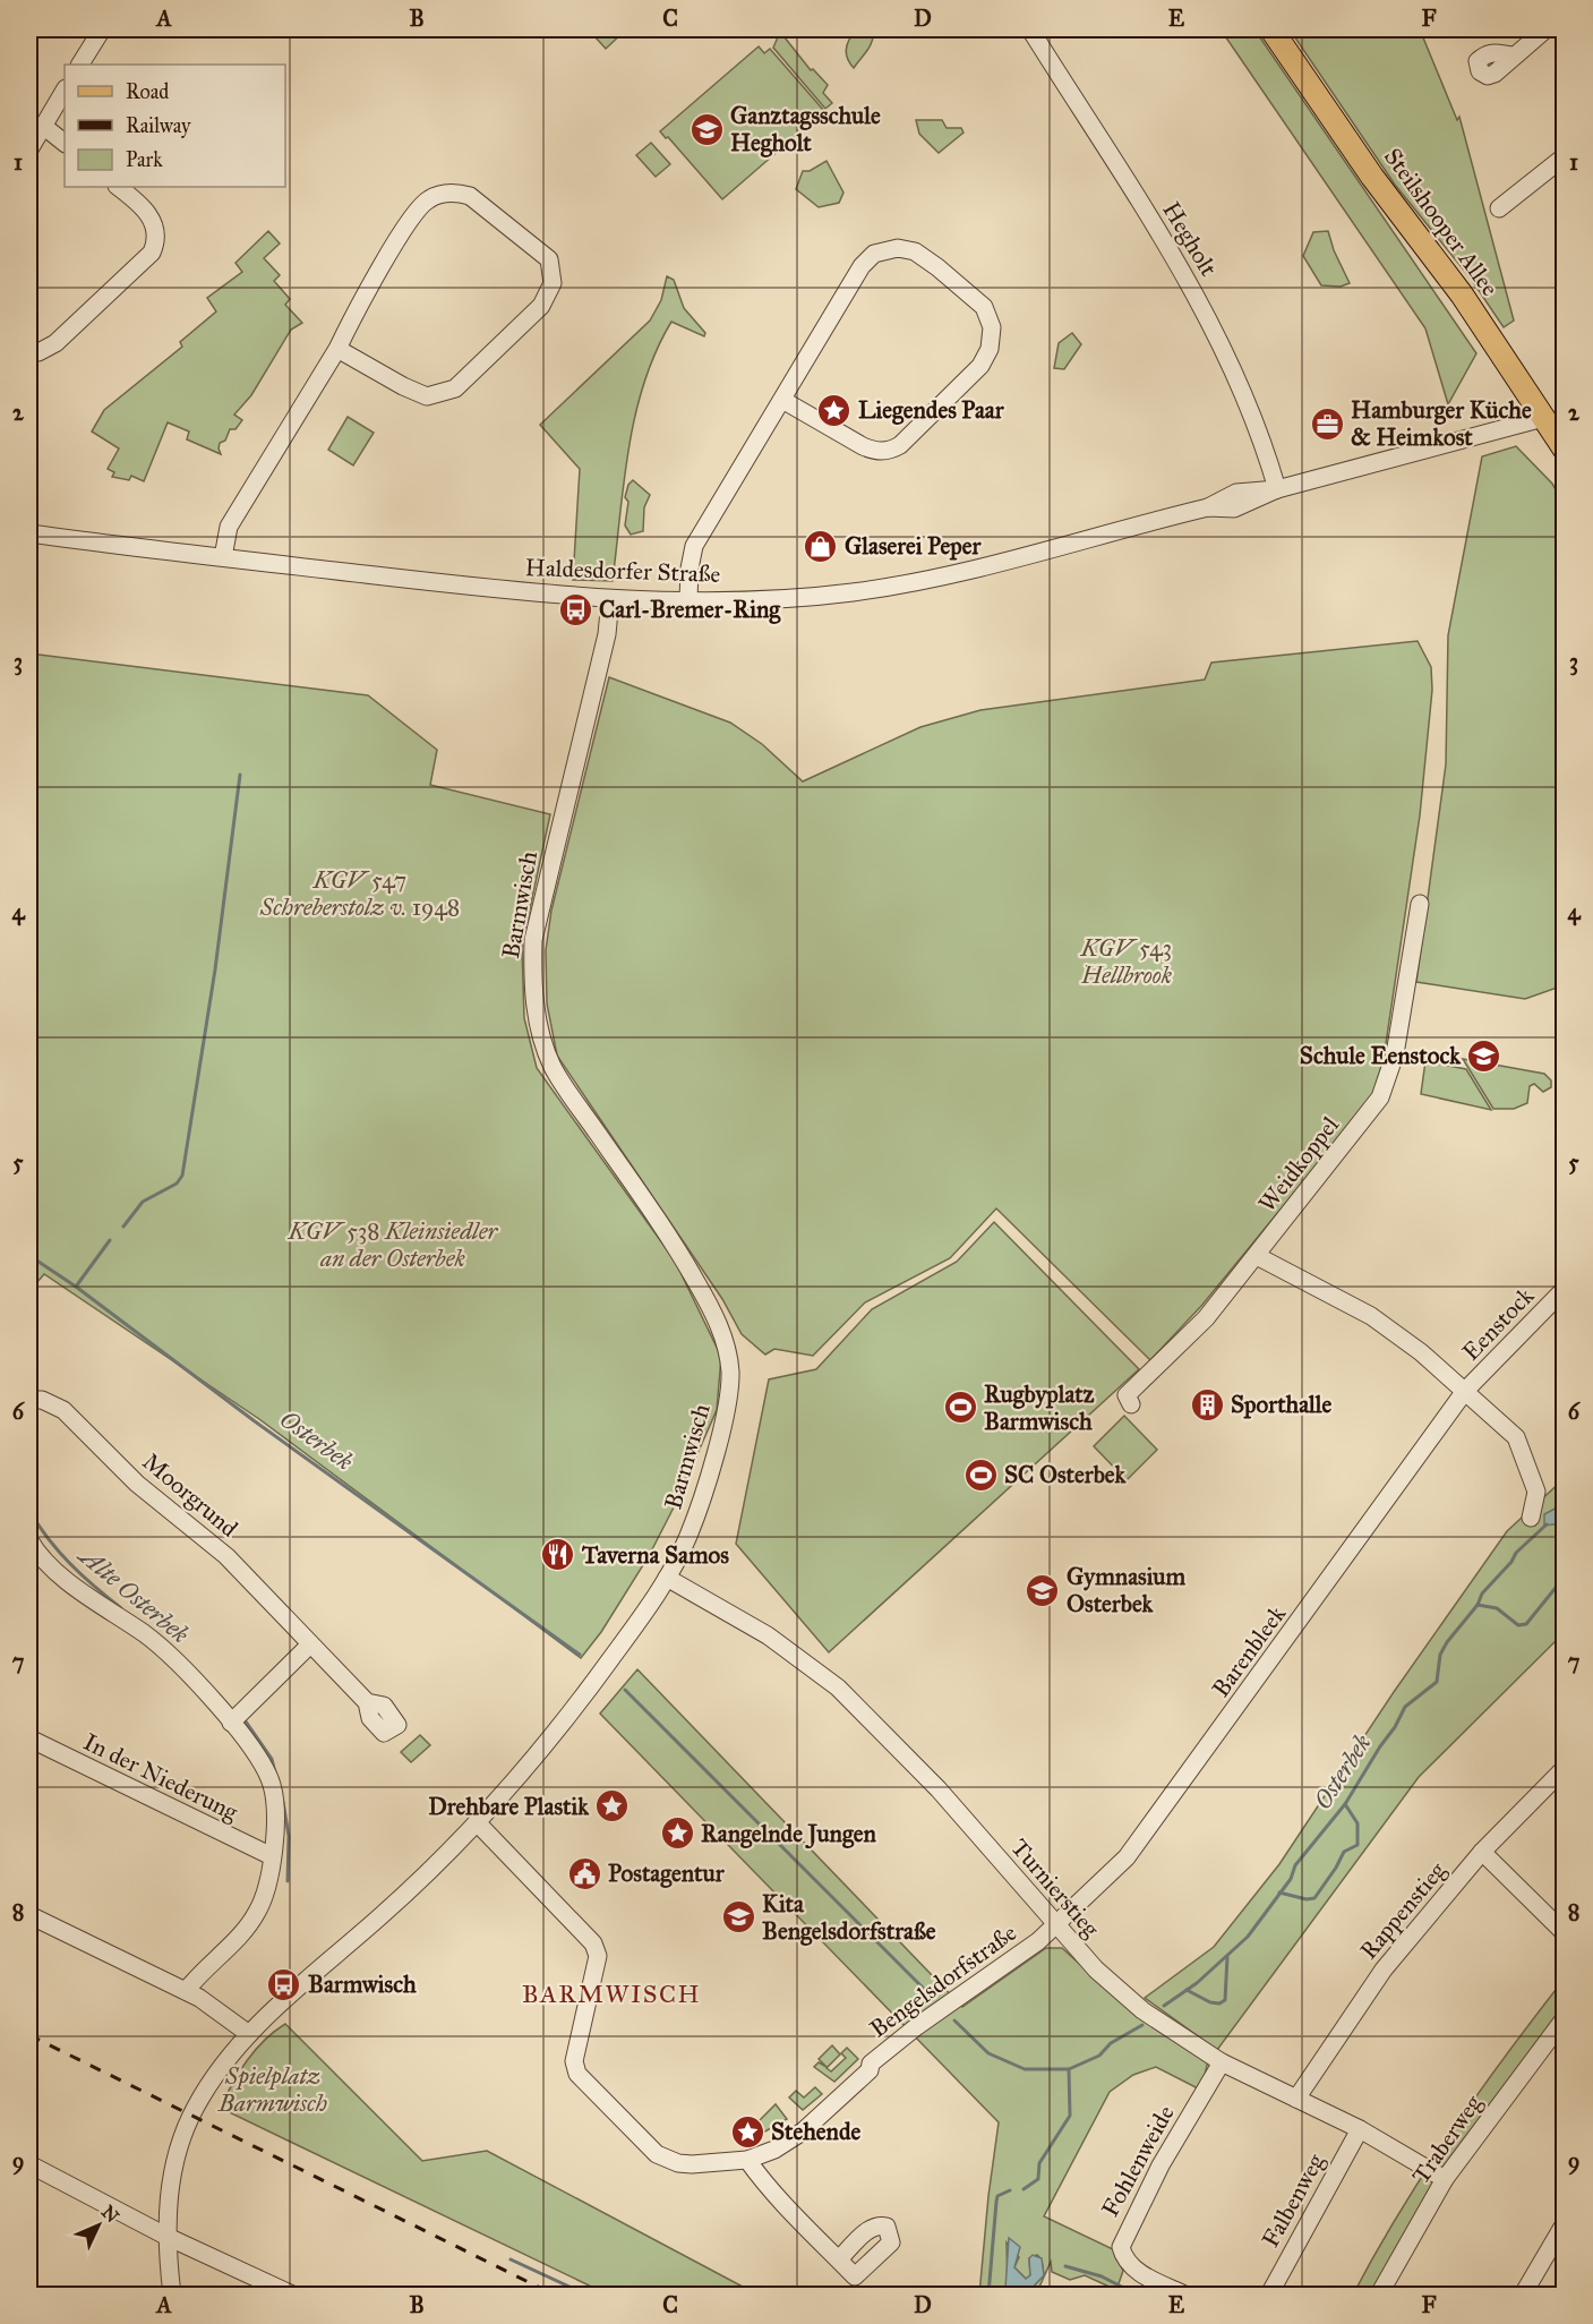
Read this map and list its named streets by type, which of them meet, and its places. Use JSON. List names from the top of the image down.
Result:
{
  "streets": {
    "main road": ["Steilshooper Allee"],
    "street": [
      "Hegholt",
      "Haldesdorfer Straße",
      "Barmwisch",
      "Weidkoppel",
      "Eenstock",
      "Moorgrund",
      "Barenbleek",
      "In der Niederung",
      "Turnierstieg",
      "Rappenstieg",
      "Bengelsdorfstraße",
      "Traberweg",
      "Fohlenweide",
      "Falbenweg"
    ]
  },
  "crossings": [
    ["Steilshooper Allee", "Haldesdorfer Straße"],
    ["Hegholt", "Haldesdorfer Straße"],
    ["Haldesdorfer Straße", "Barmwisch"],
    ["Barmwisch", "Turnierstieg"],
    ["Barmwisch", "Bengelsdorfstraße"],
    ["Eenstock", "Barenbleek"],
    ["Barenbleek", "Turnierstieg"],
    ["Barenbleek", "Bengelsdorfstraße"],
    ["Turnierstieg", "Rappenstieg"],
    ["Turnierstieg", "Bengelsdorfstraße"],
    ["Turnierstieg", "Traberweg"],
    ["Turnierstieg", "Fohlenweide"],
    ["Turnierstieg", "Falbenweg"]
  ],
  "districts": ["BARMWISCH"],
  "water": ["Osterbek", "Alte Osterbek"],
  "parks": [
    "KGV 547 Schreberstolz v. 1948",
    "KGV 543 Hellbrook",
    "KGV 538 Kleinsiedler an der Osterbek",
    "Spielplatz Barmwisch"
  ],
  "places": {
    "school or university": [
      "Ganztagsschule Hegholt",
      "Schule Eenstock",
      "Gymnasium Osterbek",
      "Kita Bengelsdorfstraße"
    ],
    "place": [
      "Liegendes Paar",
      "Drehbare Plastik",
      "Rangelnde Jungen",
      "Stehende"
    ],
    "office": ["Hamburger Küche & Heimkost"],
    "shop": ["Glaserei Peper"],
    "bus stop": ["Carl-Bremer-Ring", "Barmwisch"],
    "building": ["Sporthalle"],
    "sports": ["Rugbyplatz Barmwisch", "SC Osterbek"],
    "restaurant": ["Taverna Samos"],
    "public building": ["Postagentur"]
  },
  "legend": ["Road", "Railway", "Park"],
  "north": "top right",
  "grid": {
    "columns": [
      "A",
      "B",
      "C",
      "D",
      "E",
      "F"
    ],
    "rows": [
      "1",
      "2",
      "3",
      "4",
      "5",
      "6",
      "7",
      "8",
      "9"
    ]
  }
}
